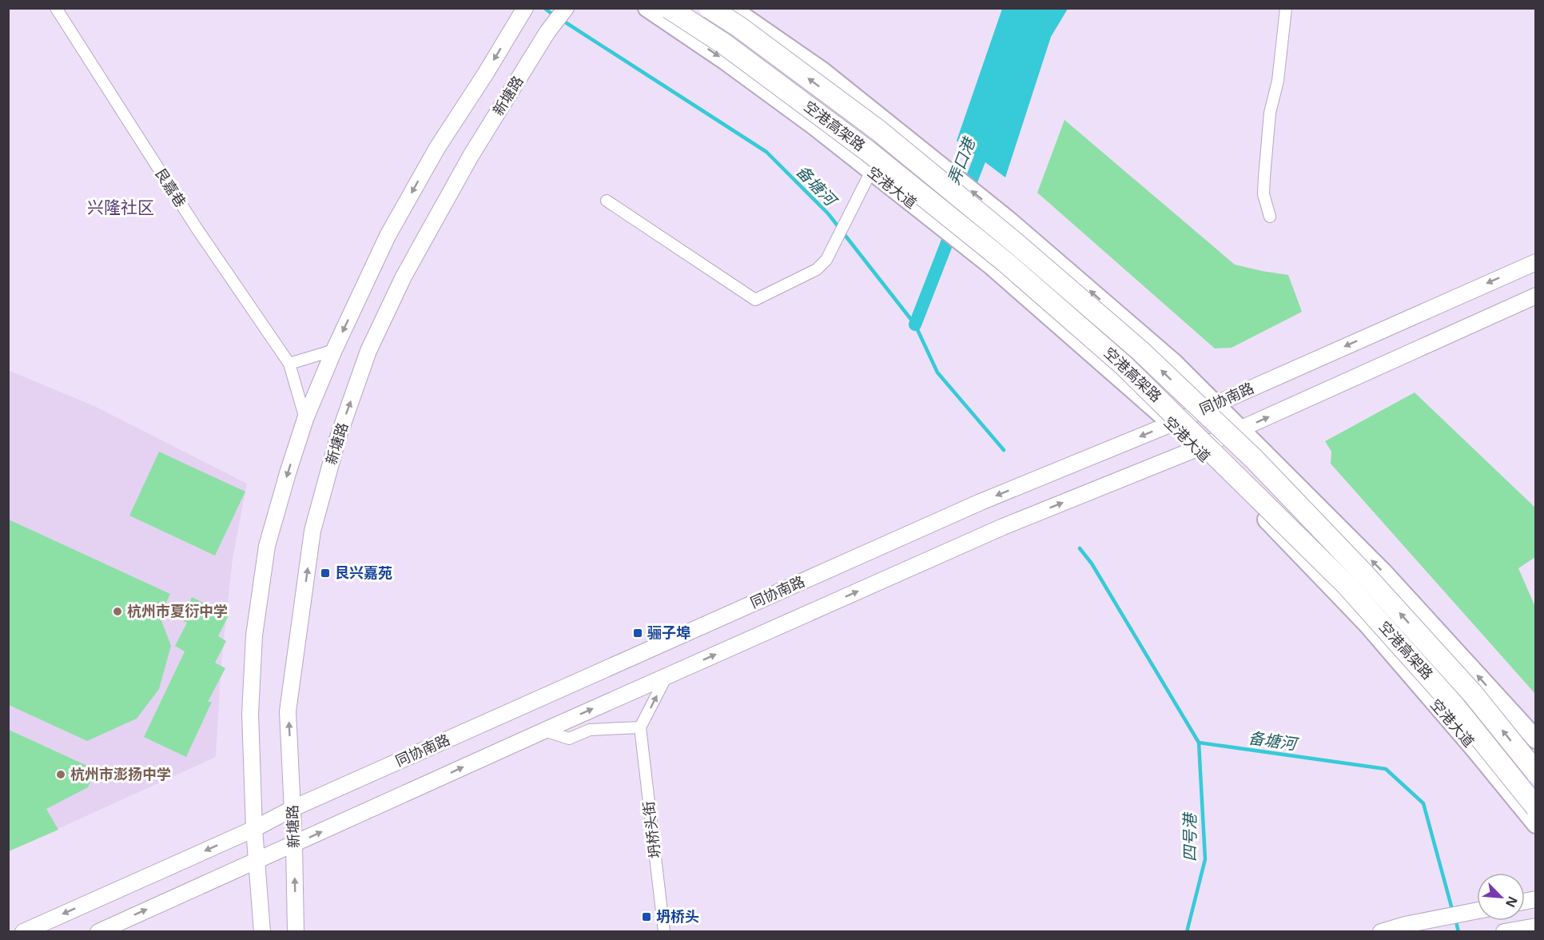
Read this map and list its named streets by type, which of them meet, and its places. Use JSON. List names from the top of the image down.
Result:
{
  "streets": {
    "highway": ["空港高架路"],
    "main road": ["新塘路", "空港大道", "同协南路"],
    "street": ["艮嘉巷", "坍桥头街"]
  },
  "crossings": [
    ["新塘路", "同协南路"],
    ["空港大道", "同协南路"]
  ],
  "districts": ["兴隆社区"],
  "water": ["弄口港", "备塘河", "四号港"],
  "places": {
    "transit": ["艮兴嘉苑", "骊子埠", "坍桥头"],
    "other": ["杭州市夏衍中学", "杭州市澎扬中学"]
  },
  "north": "bottom right"
}
